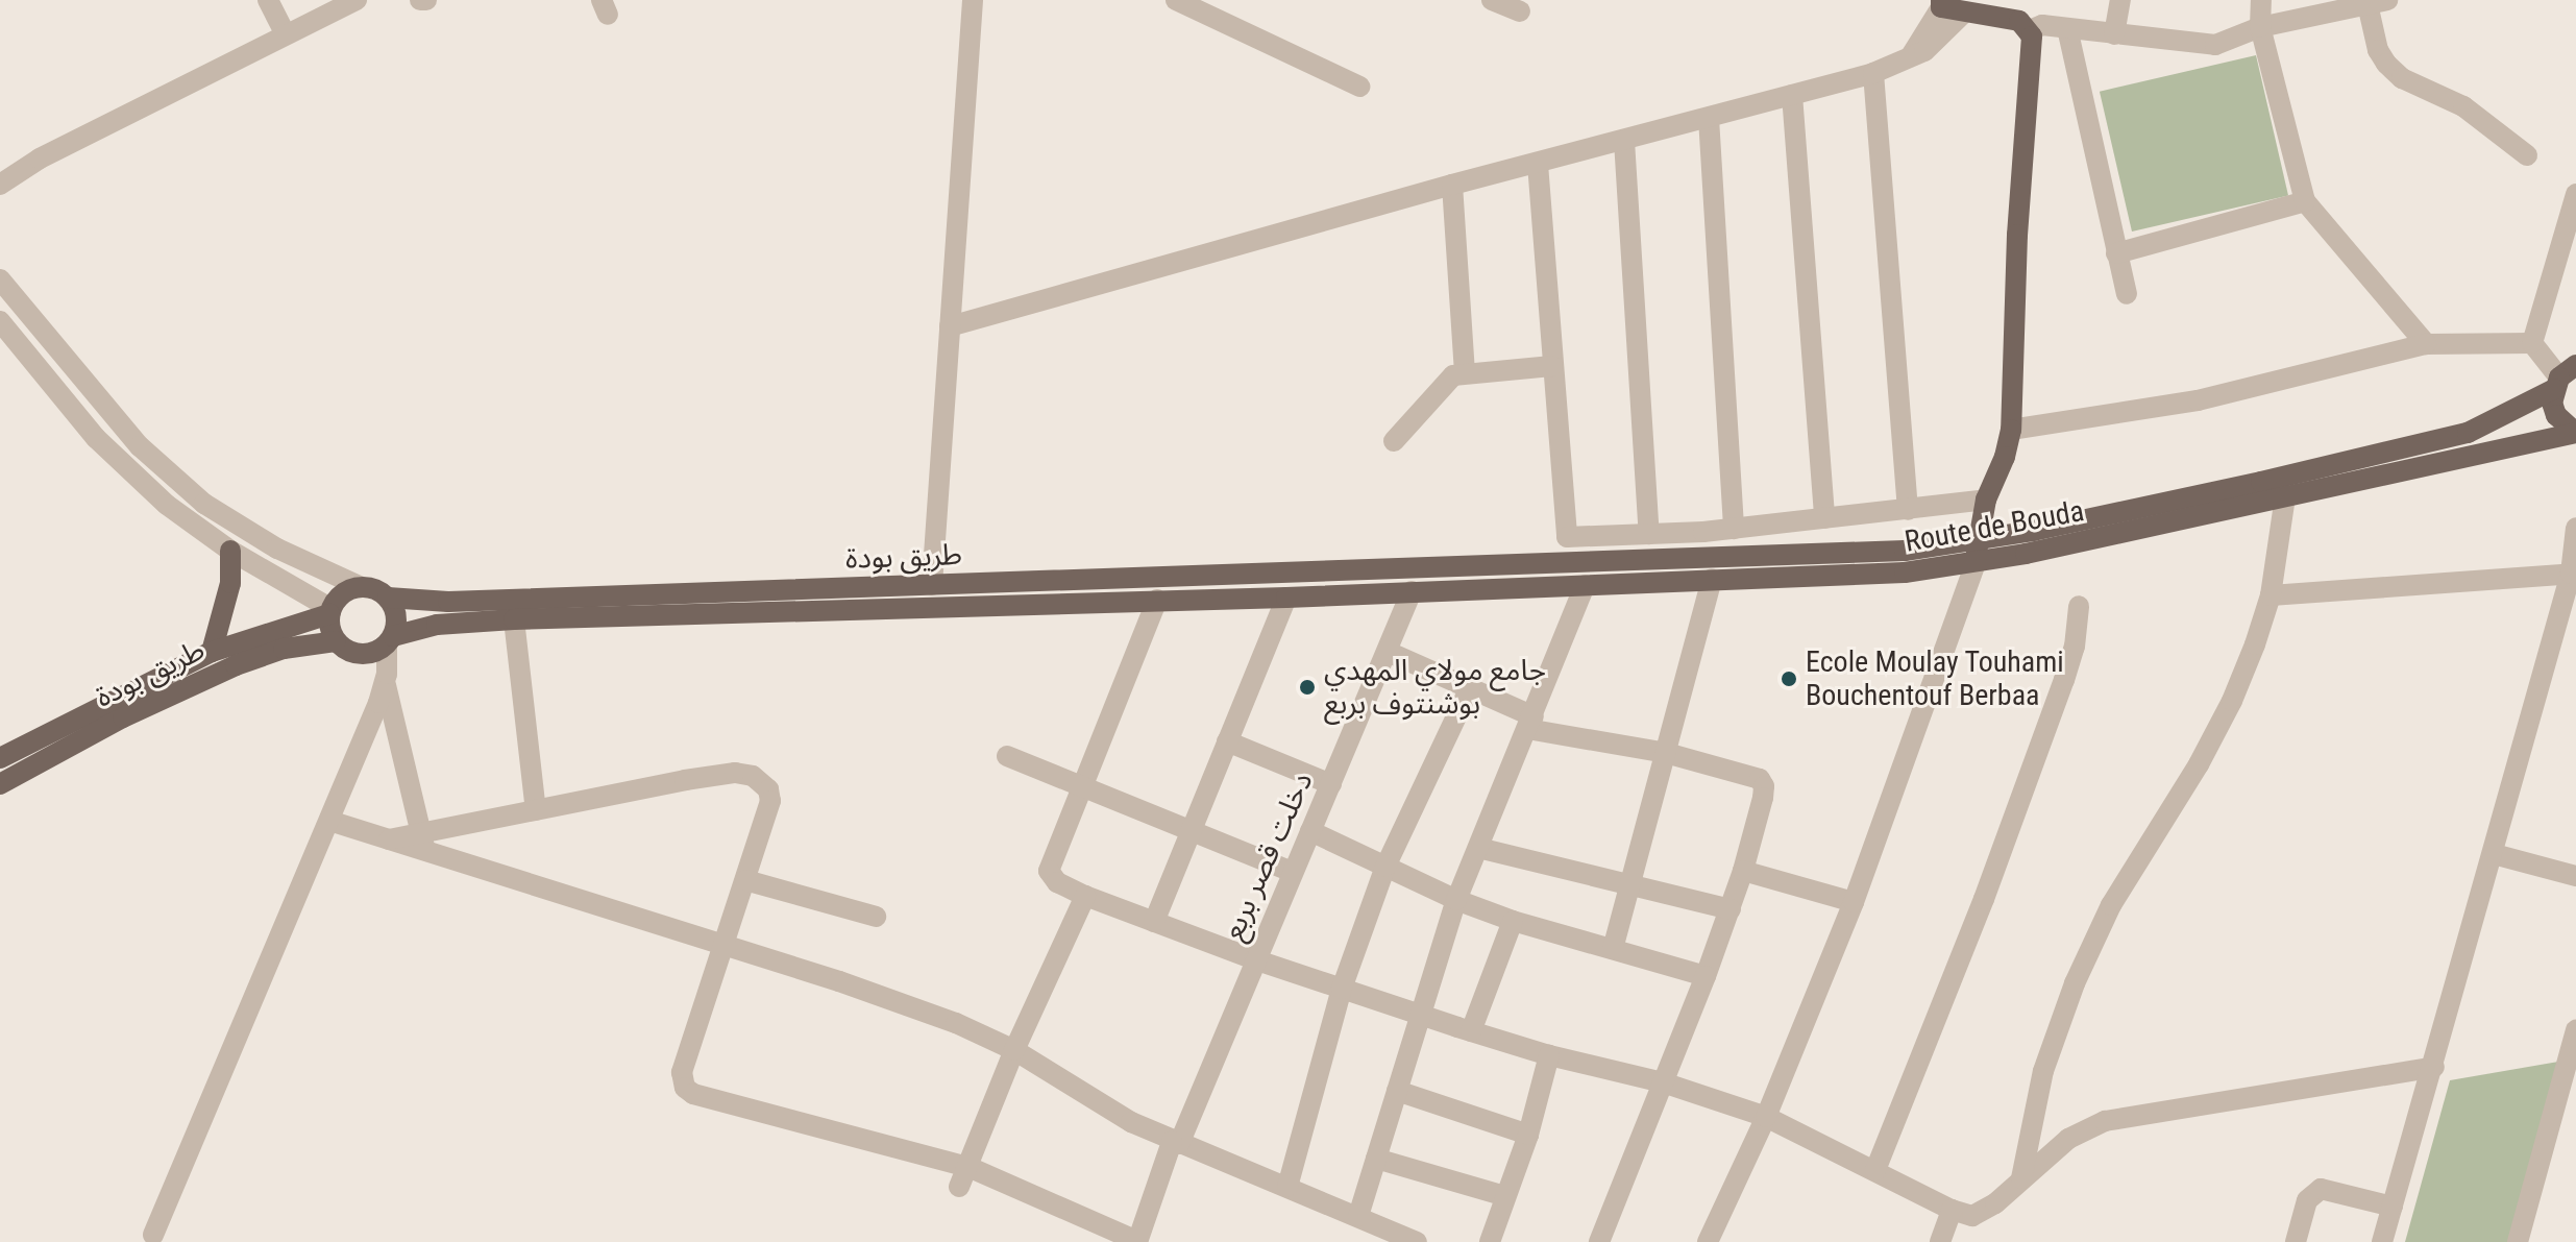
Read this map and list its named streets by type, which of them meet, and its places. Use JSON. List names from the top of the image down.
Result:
{
  "streets": {
    "main road": ["Route de Bouda", "طريق بودة"],
    "street": ["دخلت قصر بربع"]
  },
  "crossings": [
    ["Route de Bouda", "طريق بودة"],
    ["Route de Bouda", "دخلت قصر بربع"],
    ["طريق بودة", "دخلت قصر بربع"]
  ],
  "places": ["Ecole Moulay Touhami Bouchentouf Berbaa", "جامع مولاي المهدي بوشنتوف بربع"]
}
